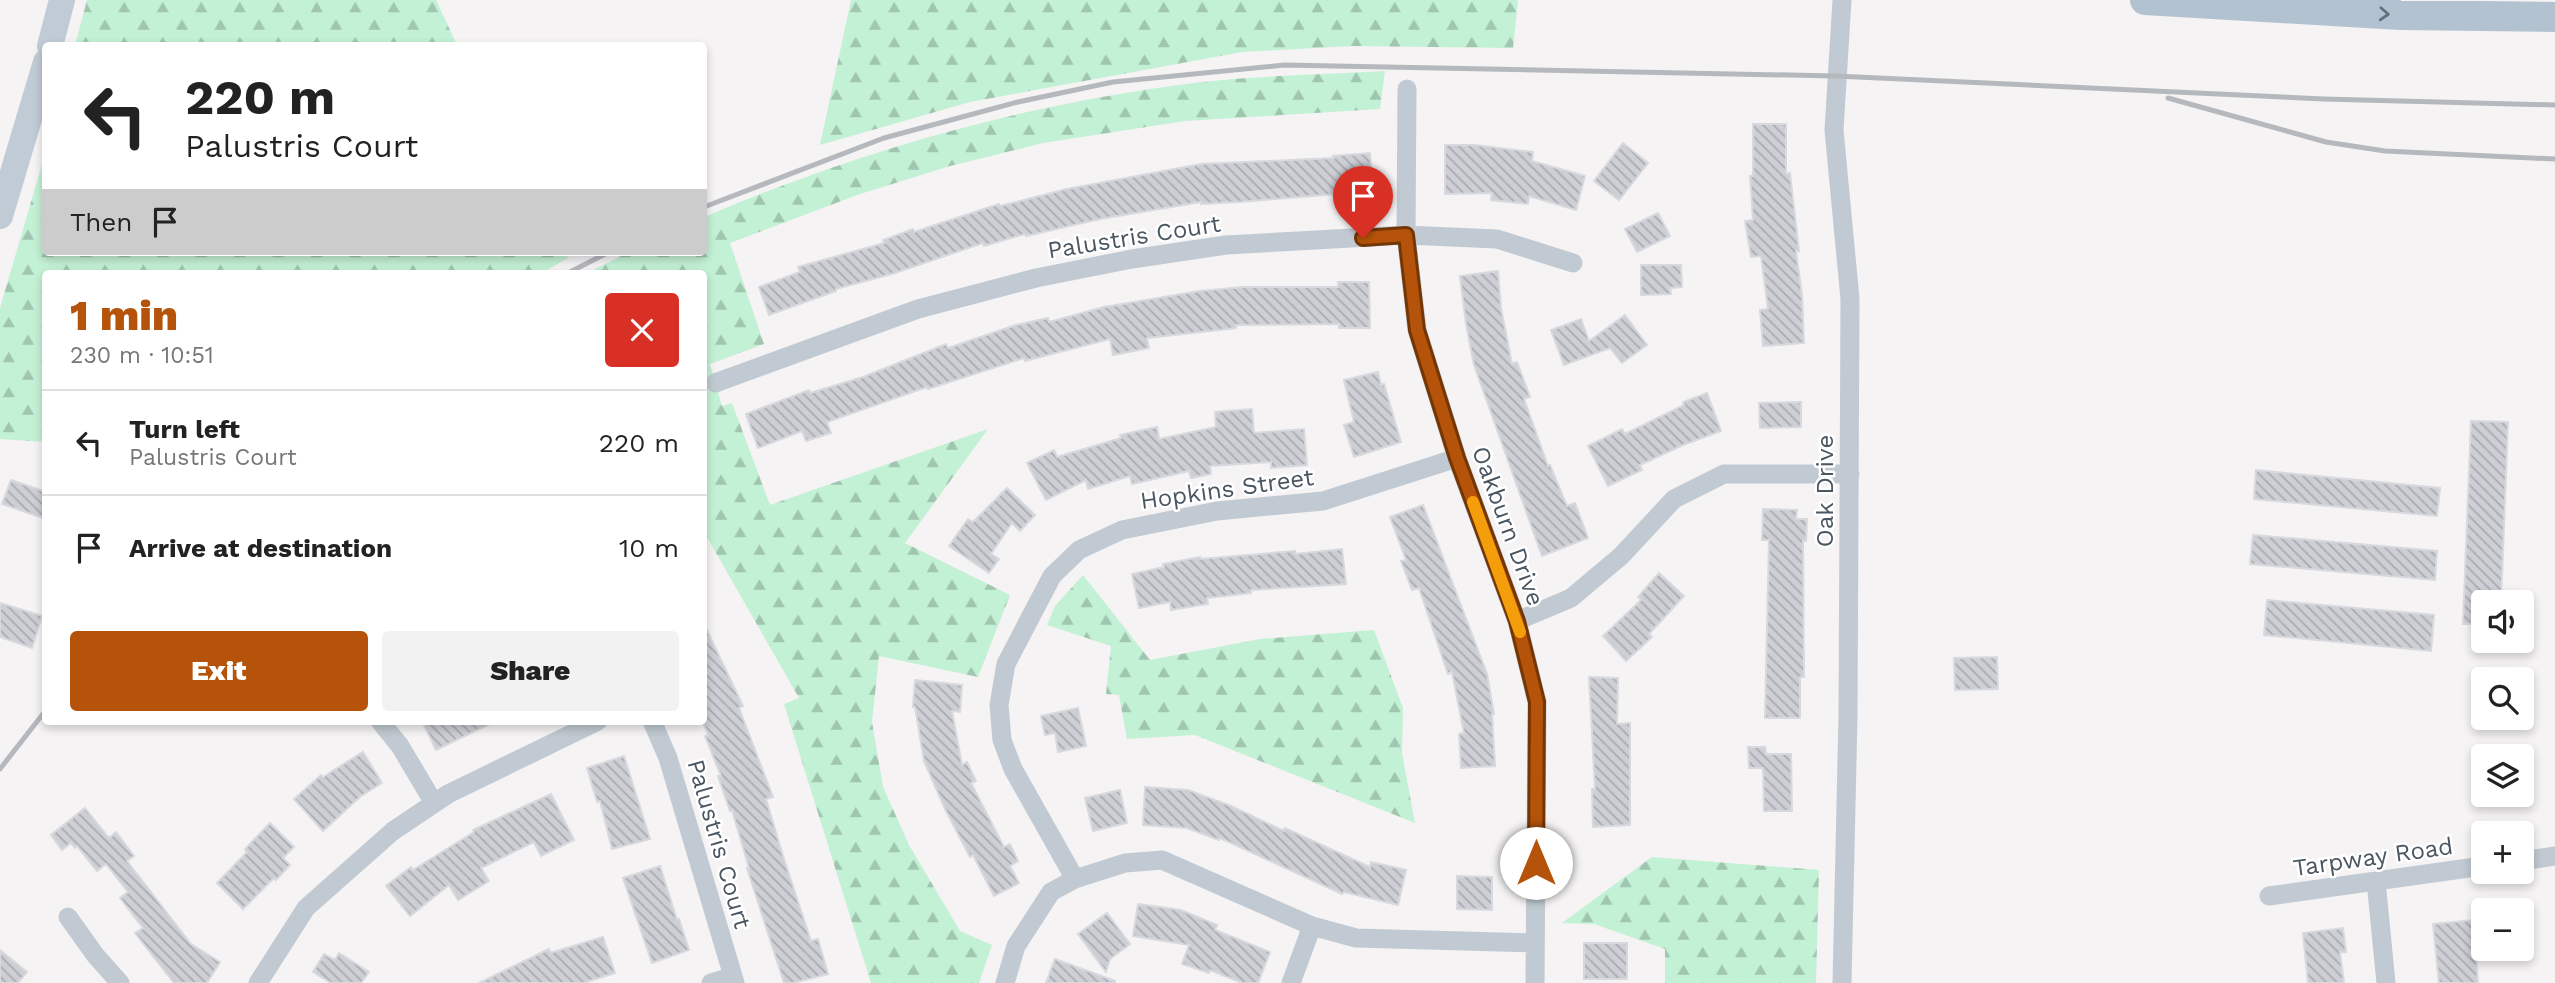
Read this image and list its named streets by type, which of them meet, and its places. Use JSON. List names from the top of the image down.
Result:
{
  "streets": {
    "street": [
      "Palustris Court",
      "Hopkins Street",
      "Oak Drive",
      "Oakburn Drive",
      "Tarpway Road"
    ]
  },
  "crossings": [
    ["Palustris Court", "Oakburn Drive"],
    ["Hopkins Street", "Oakburn Drive"]
  ],
  "page": {
    "turn": ["220 m", "Palustris Court"],
    "then": "Then",
    "heading": ["1 min", "230 m · 10:51"],
    "list": [
      {
        "name": "Turn left",
        "note": "Palustris Court",
        "value": "220 m"
      },
      {
        "name": "Arrive at destination",
        "value": "10 m"
      }
    ],
    "map_buttons": ["+", "−"],
    "buttons": ["Exit", "Share"]
  }
}
